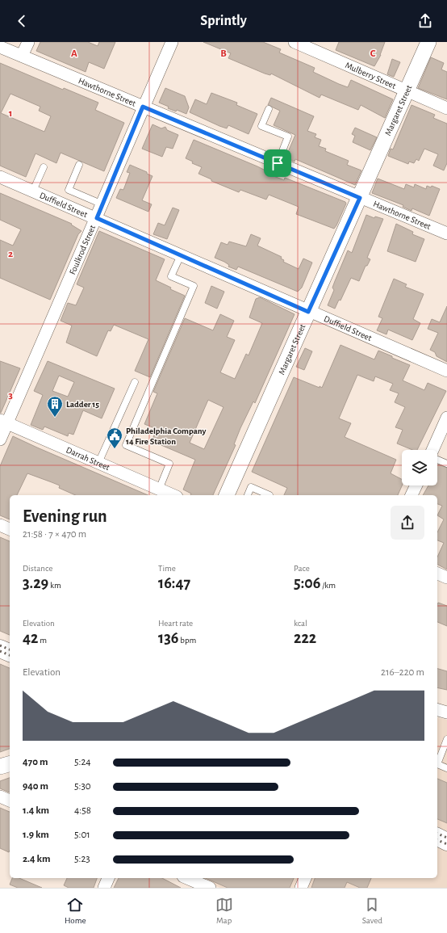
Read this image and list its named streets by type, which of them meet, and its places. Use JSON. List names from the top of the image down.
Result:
{
  "streets": {
    "street": [
      "Mulberry Street",
      "Hawthorne Street",
      "Margaret Street",
      "Duffield Street",
      "Foulkrod Street",
      "Darrah Street"
    ]
  },
  "crossings": [
    ["Mulberry Street", "Margaret Street"],
    ["Hawthorne Street", "Margaret Street"],
    ["Hawthorne Street", "Foulkrod Street"],
    ["Margaret Street", "Duffield Street"],
    ["Duffield Street", "Foulkrod Street"],
    ["Foulkrod Street", "Darrah Street"]
  ],
  "places": {
    "building": ["Ladder 15"],
    "public building": ["Philadelphia Company 14 Fire Station"]
  },
  "page": {
    "header": "Sprintly",
    "heading": ["Evening run", "21:58 · 7 × 470 m"],
    "stats": [
      ["Distance", "3.29 km"],
      ["Time", "16:47"],
      ["Pace", "5:06 /km"],
      ["Elevation", "42 m"],
      ["Heart rate", "136 bpm"],
      ["kcal", "222"]
    ],
    "chart": ["Elevation", "216–220 m"],
    "list": [
      {
        "name": "470 m",
        "note": "5:24"
      },
      {
        "name": "940 m",
        "note": "5:30"
      },
      {
        "name": "1.4 km",
        "note": "4:58"
      },
      {
        "name": "1.9 km",
        "note": "5:01"
      },
      {
        "name": "2.4 km",
        "note": "5:23"
      }
    ],
    "tabs": ["Home", "Map", "Saved"]
  },
  "grid": {
    "columns": ["A", "B", "C"],
    "rows": ["1", "2", "3"]
  }
}
